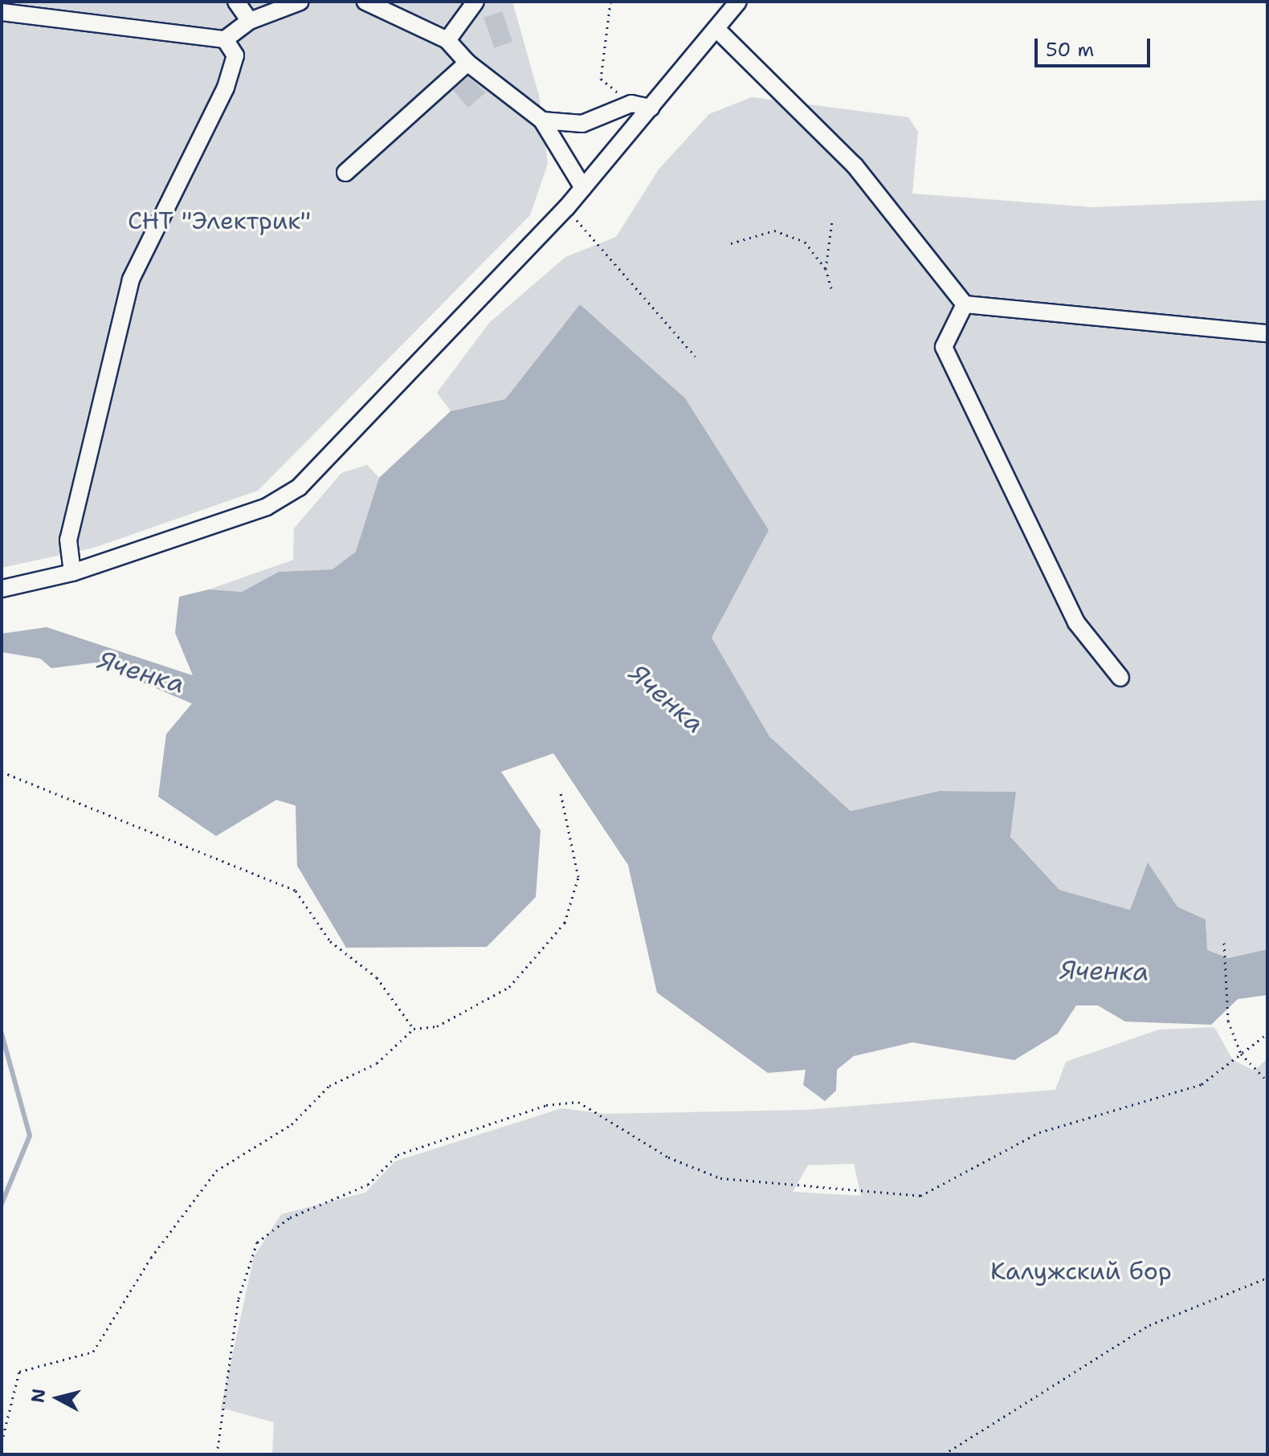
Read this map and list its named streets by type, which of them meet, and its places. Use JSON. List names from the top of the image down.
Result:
{
  "water": ["Яченка"],
  "parks": ["СНТ \"Электрик\"", "Калужский бор"],
  "scale_bar": "50 m",
  "north": "left"
}
